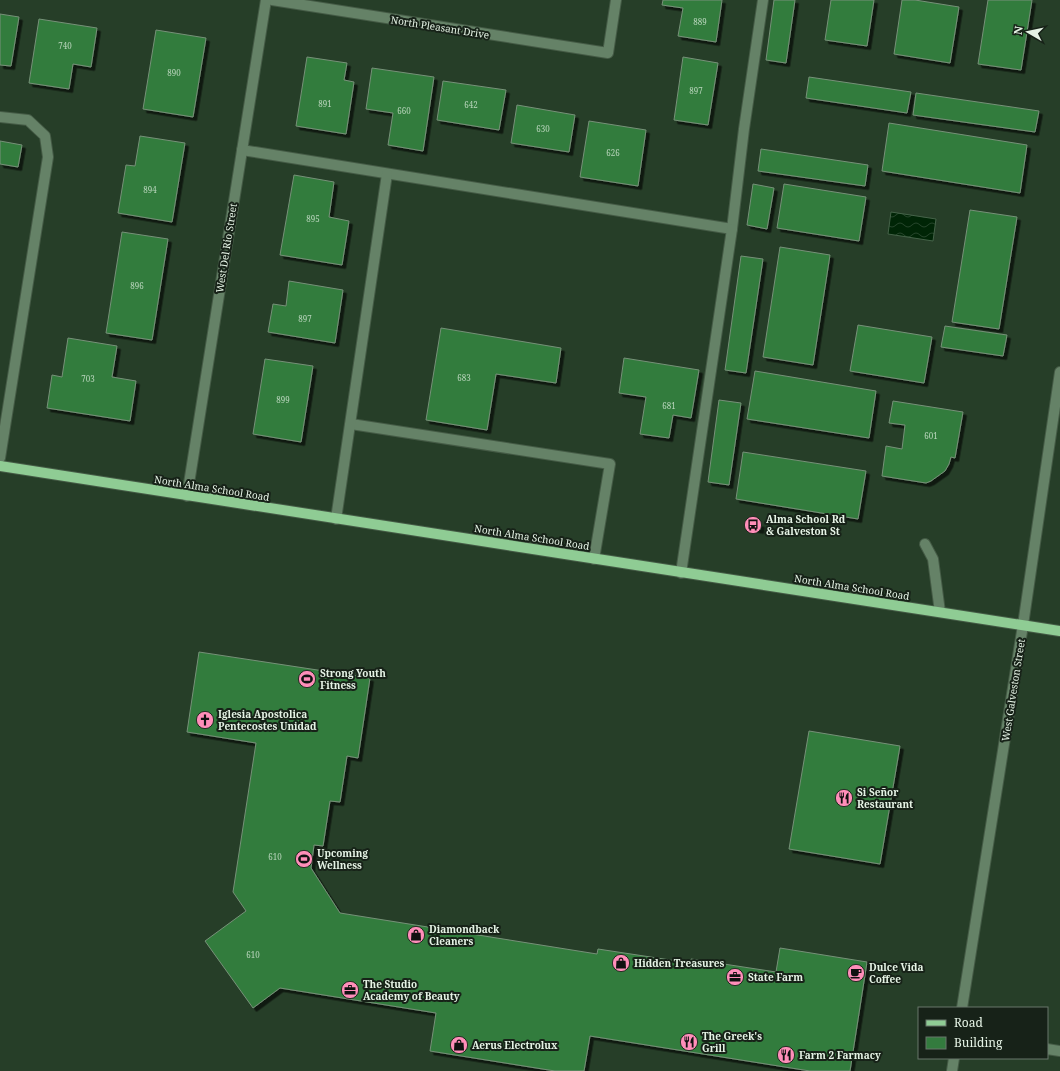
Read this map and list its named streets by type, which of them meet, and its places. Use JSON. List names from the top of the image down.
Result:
{
  "streets": {
    "main road": ["North Alma School Road"],
    "street": ["North Pleasant Drive", "West Del Rio Street", "West Galveston Street"]
  },
  "crossings": [
    ["West Del Rio Street", "North Alma School Road"],
    ["North Alma School Road", "West Galveston Street"]
  ],
  "places": {
    "bus stop": ["Alma School Rd & Galveston St"],
    "sports": ["Strong Youth Fitness", "Upcoming Wellness"],
    "church": ["Iglesia Apostolica Pentecostes Unidad"],
    "restaurant": ["Si Señor Restaurant", "The Greek's Grill", "Farm 2 Farmacy"],
    "shop": ["Diamondback Cleaners", "Hidden Treasures", "Aerus Electrolux"],
    "cafe": ["Dulce Vida Coffee"],
    "office": ["State Farm", "The Studio Academy of Beauty"]
  },
  "house_numbers": [
    "889",
    "740",
    "890",
    "897",
    "891",
    "642",
    "660",
    "630",
    "626",
    "894",
    "895",
    "896",
    "897",
    "683",
    "703",
    "899",
    "681",
    "601",
    "610",
    "610"
  ],
  "legend": ["Road", "Building"],
  "north": "left"
}
